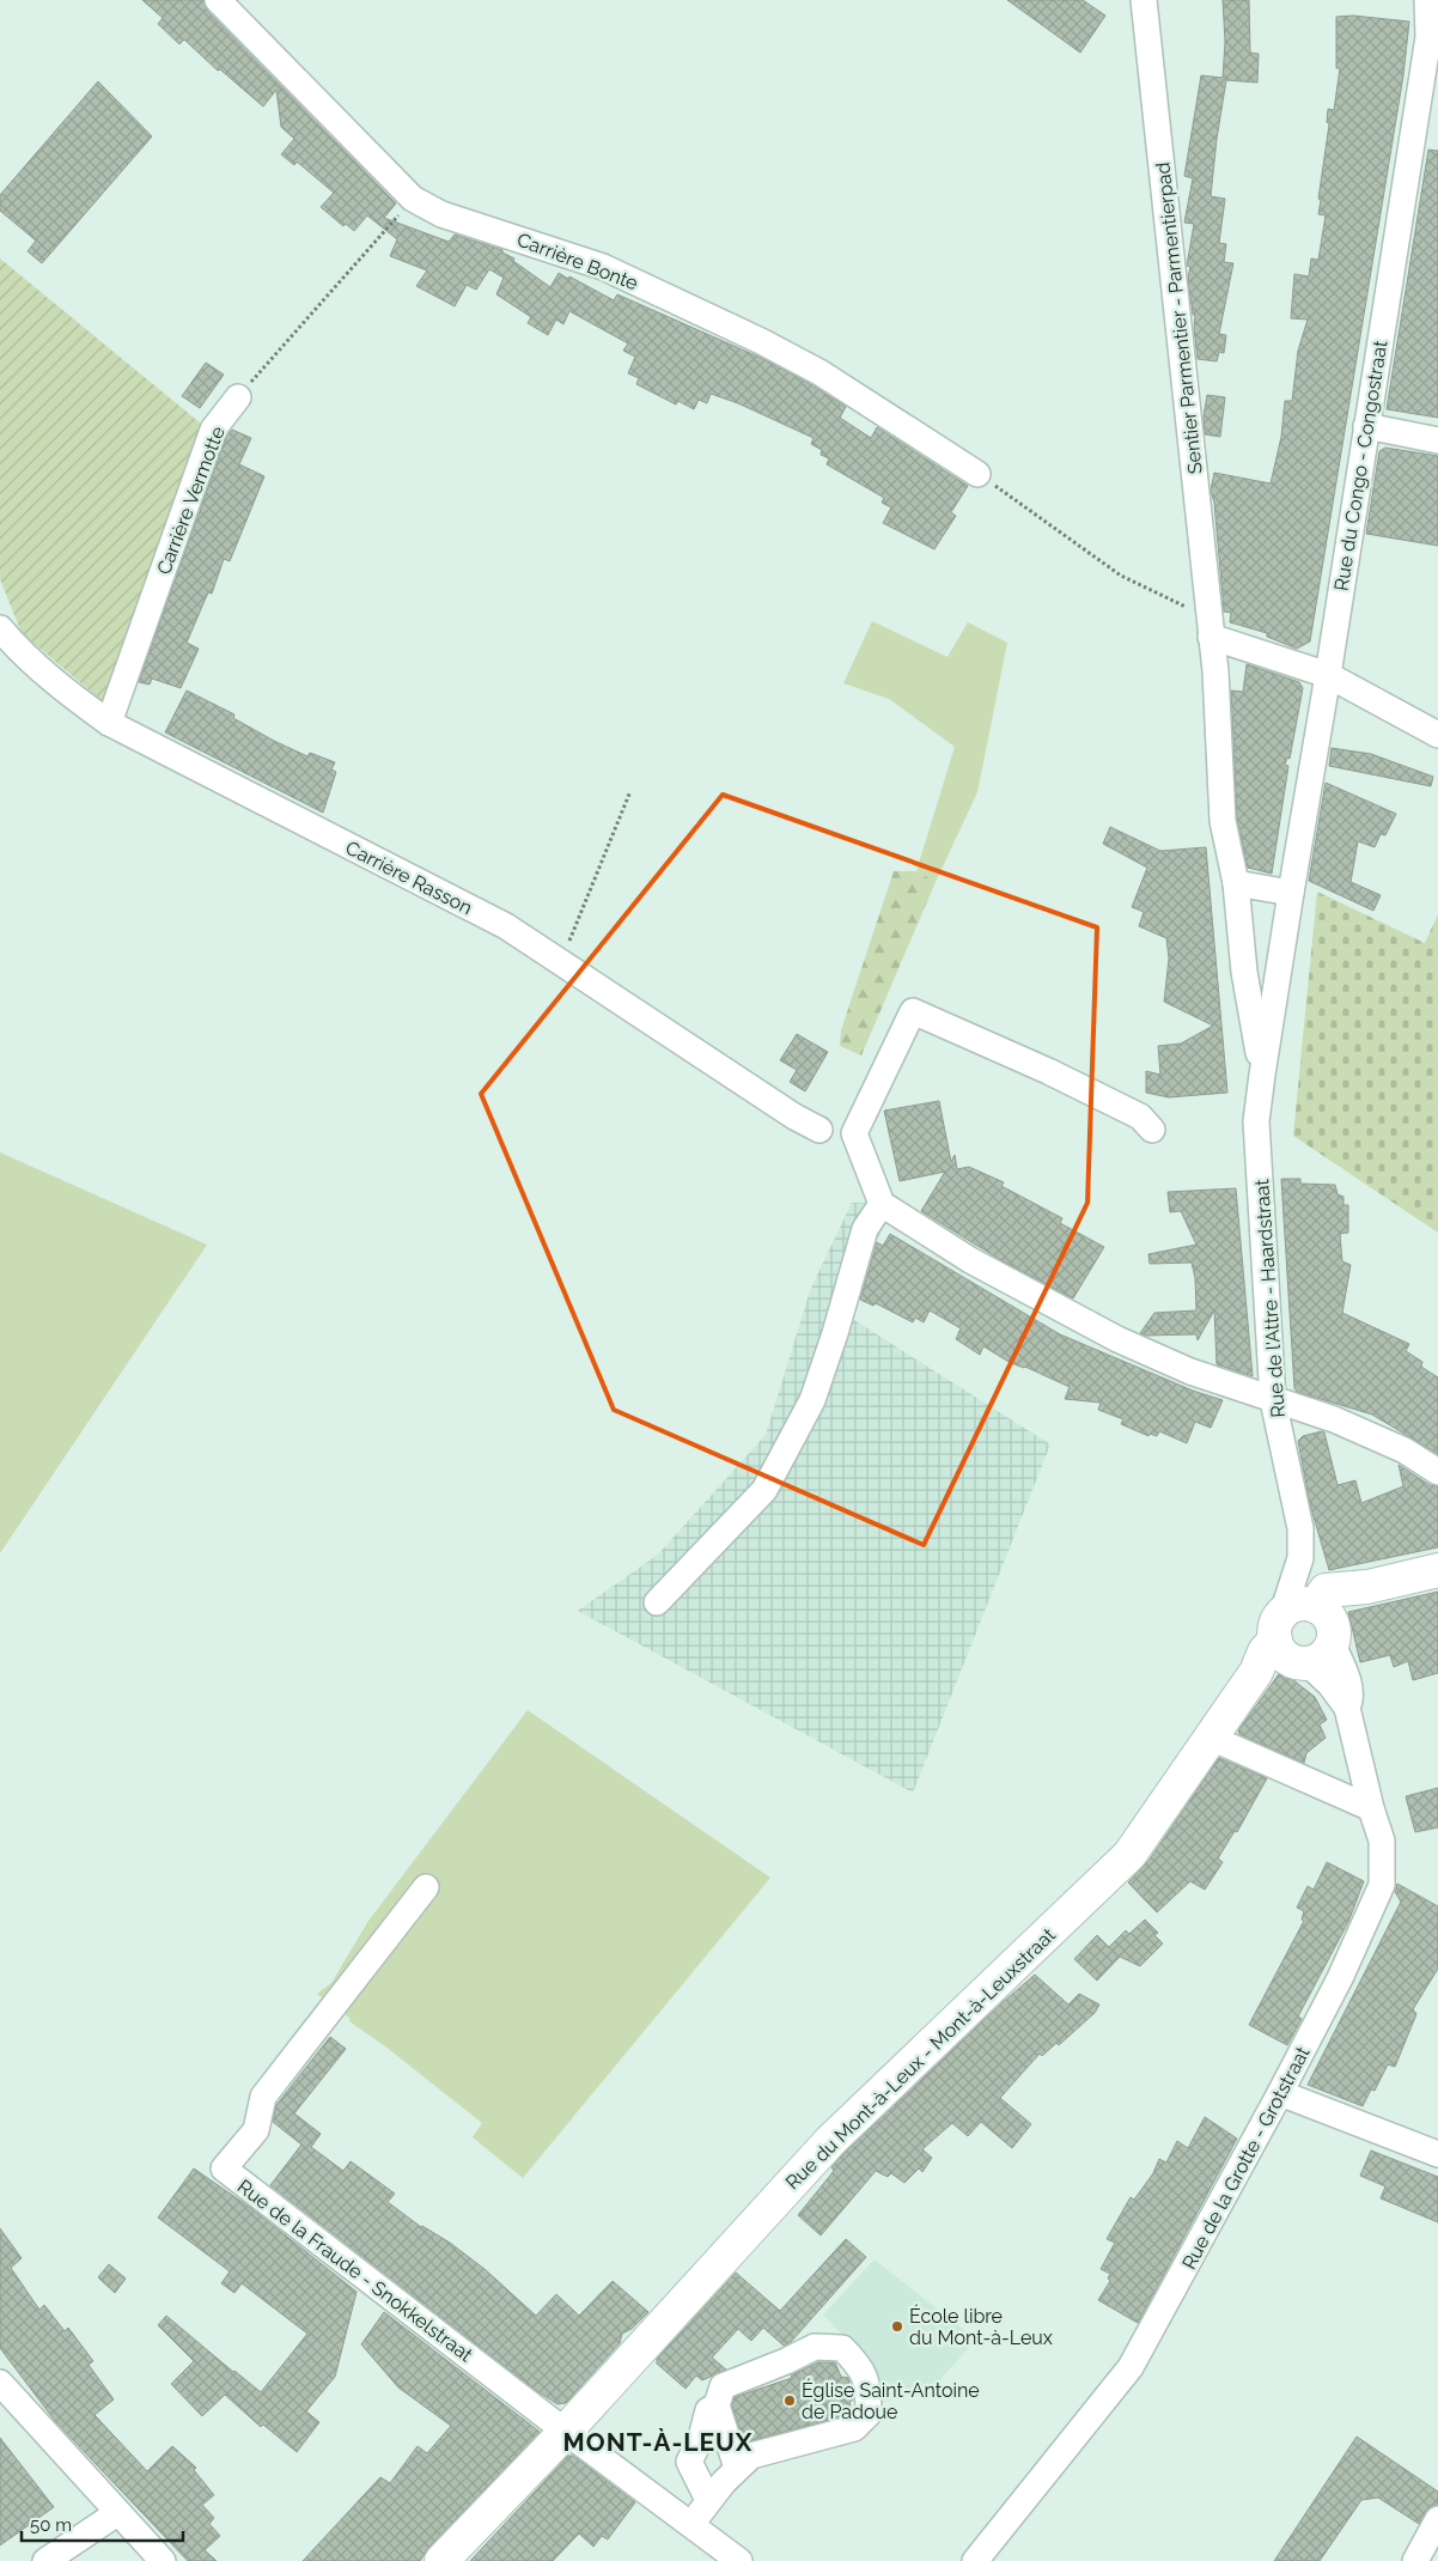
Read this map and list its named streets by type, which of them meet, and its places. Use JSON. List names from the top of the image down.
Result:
{
  "streets": {
    "main road": ["Rue du Mont-à-Leux - Mont-à-Leuxstraat"],
    "street": [
      "Carrière Bonte",
      "Sentier Parmentier - Parmentierpad",
      "Rue du Congo - Congostraat",
      "Carrière Vermotte",
      "Carrière Rasson",
      "Rue de l'Attre - Haardstraat",
      "Rue de la Grotte - Grotstraat",
      "Rue de la Fraude - Snokkelstraat"
    ]
  },
  "crossings": [
    ["Sentier Parmentier - Parmentierpad", "Rue de l'Attre - Haardstraat"],
    ["Rue du Congo - Congostraat", "Rue de l'Attre - Haardstraat"],
    ["Carrière Vermotte", "Carrière Rasson"],
    ["Rue de l'Attre - Haardstraat", "Rue du Mont-à-Leux - Mont-à-Leuxstraat"],
    ["Rue de l'Attre - Haardstraat", "Rue de la Grotte - Grotstraat"],
    ["Rue du Mont-à-Leux - Mont-à-Leuxstraat", "Rue de la Grotte - Grotstraat"],
    ["Rue du Mont-à-Leux - Mont-à-Leuxstraat", "Rue de la Fraude - Snokkelstraat"]
  ],
  "districts": ["MONT-À-LEUX"],
  "places": ["École libre du Mont-à-Leux", "Église Saint-Antoine de Padoue"],
  "scale_bar": "50 m"
}
